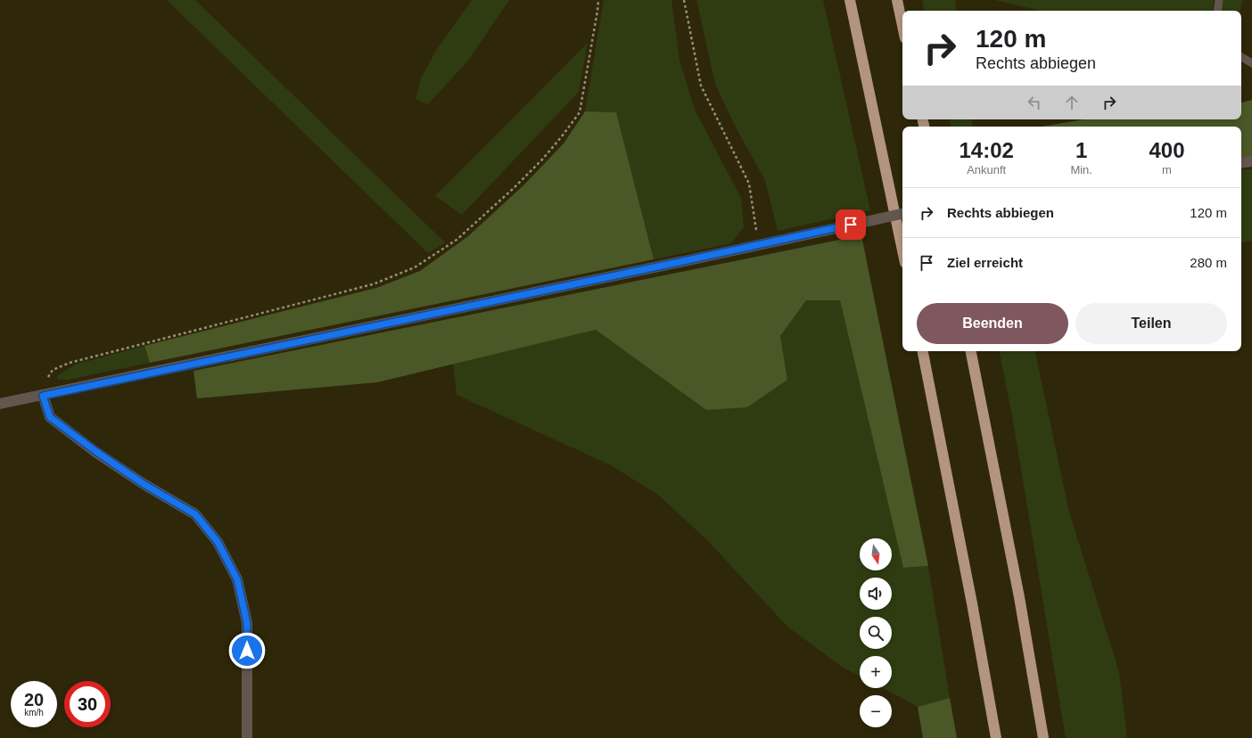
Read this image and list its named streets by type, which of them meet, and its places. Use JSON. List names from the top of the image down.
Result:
{
  "north": "bottom",
  "page": {
    "turn": ["120 m", "Rechts abbiegen"],
    "eta": [
      "14:02",
      "Ankunft",
      "1",
      "Min.",
      "400",
      "m"
    ],
    "list": [
      {
        "name": "Rechts abbiegen",
        "value": "120 m"
      },
      {
        "name": "Ziel erreicht",
        "value": "280 m"
      }
    ],
    "buttons": ["Beenden", "Teilen"],
    "map_buttons": ["+", "−"],
    "speed": "20 km/h",
    "limit": "30"
  }
}
